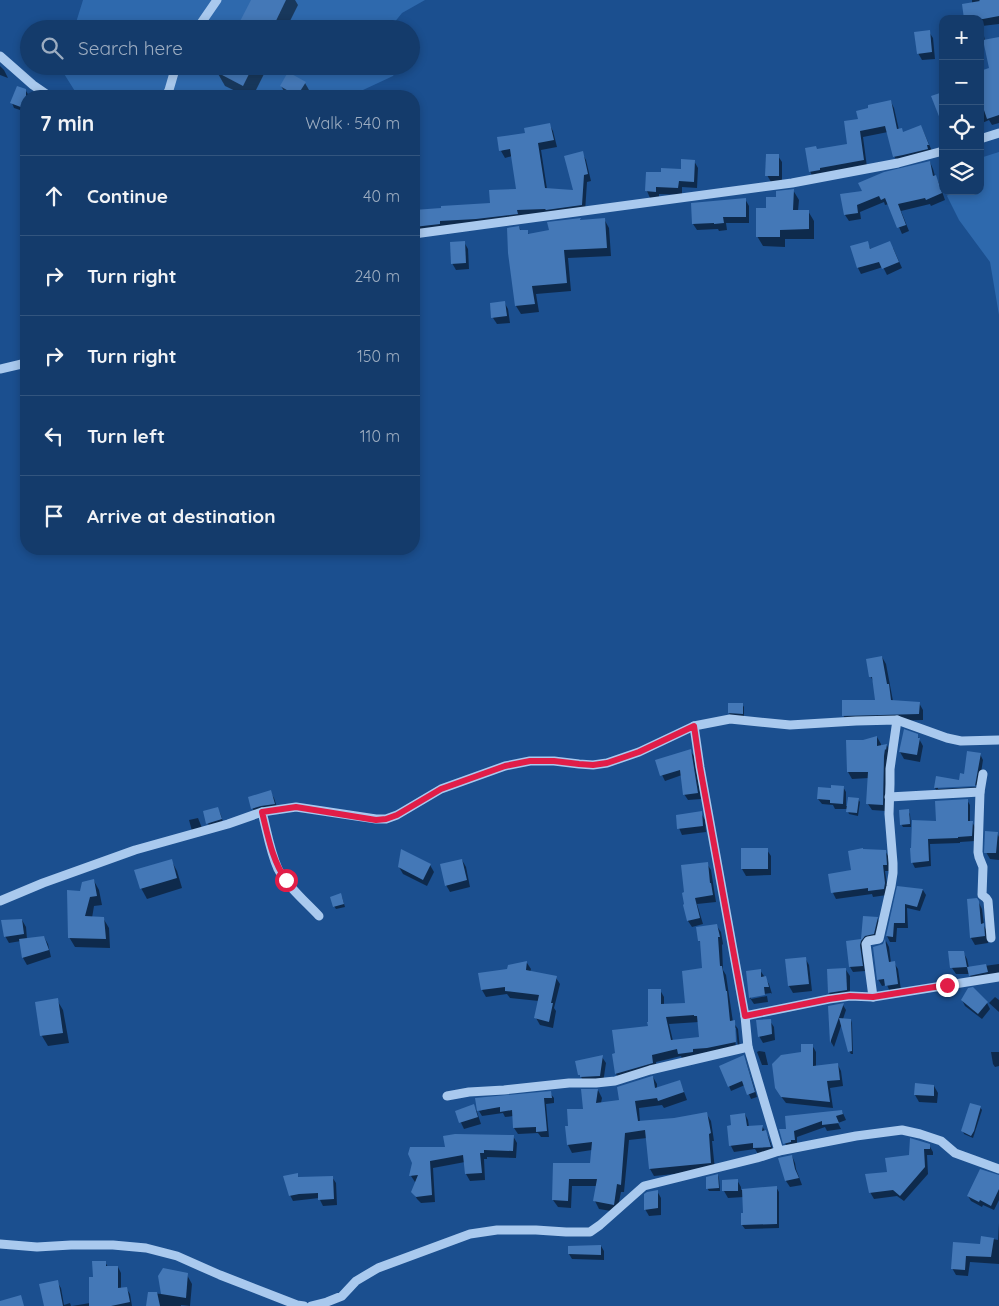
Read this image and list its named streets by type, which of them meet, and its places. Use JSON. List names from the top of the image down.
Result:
{
  "page": {
    "map_buttons": ["+", "−"],
    "search": "Search here",
    "heading": ["7 min", "Walk · 540 m"],
    "list": [
      ["Continue", "40 m"],
      ["Turn right", "240 m"],
      ["Turn right", "150 m"],
      ["Turn left", "110 m"],
      "Arrive at destination"
    ]
  }
}
